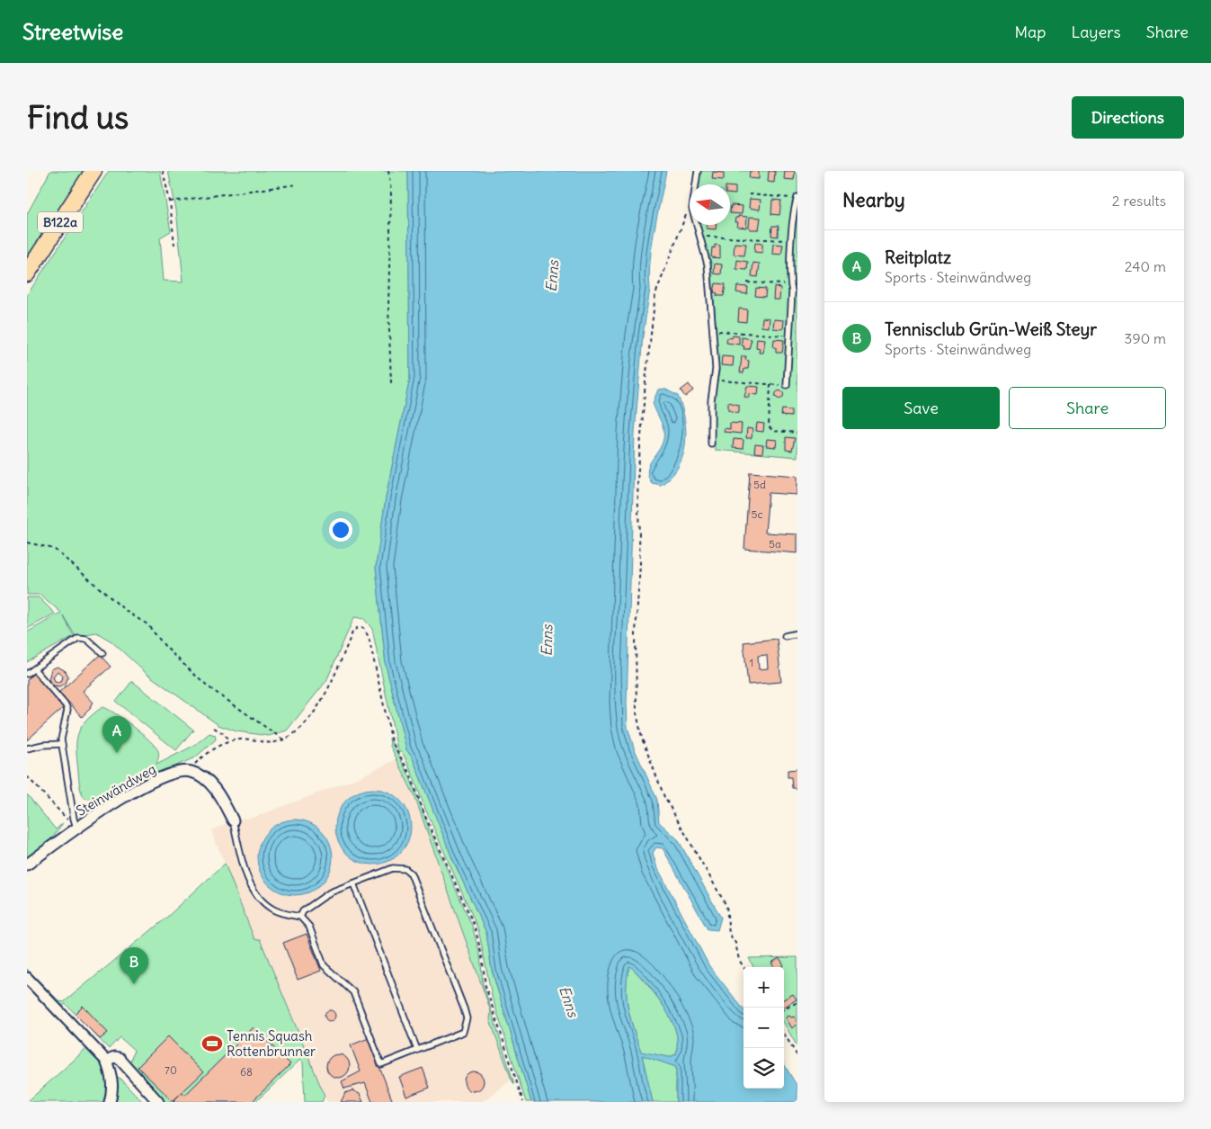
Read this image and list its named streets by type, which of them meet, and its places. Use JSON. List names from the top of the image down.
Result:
{
  "streets": {
    "main road": ["B122a"],
    "street": ["Steinwändweg"]
  },
  "water": ["Enns"],
  "places": {
    "sports": ["Tennis Squash Rottenbrunner"]
  },
  "house_numbers": [
    "5d",
    "5c",
    "5a",
    "1",
    "70",
    "68"
  ],
  "north": "left",
  "page": {
    "header": "Streetwise",
    "nav": ["Map", "Layers", "Share"],
    "buttons": [
      "Directions",
      ["Save", "Share"]
    ],
    "title": "Find us",
    "heading": ["Nearby", "2 results"],
    "list": [
      {
        "mark": "A",
        "name": "Reitplatz",
        "note": "Sports · Steinwändweg",
        "value": "240 m"
      },
      {
        "mark": "B",
        "name": "Tennisclub Grün-Weiß Steyr",
        "note": "Sports · Steinwändweg",
        "value": "390 m"
      }
    ],
    "pins": ["A", "B"],
    "map_buttons": ["+", "−"]
  }
}
